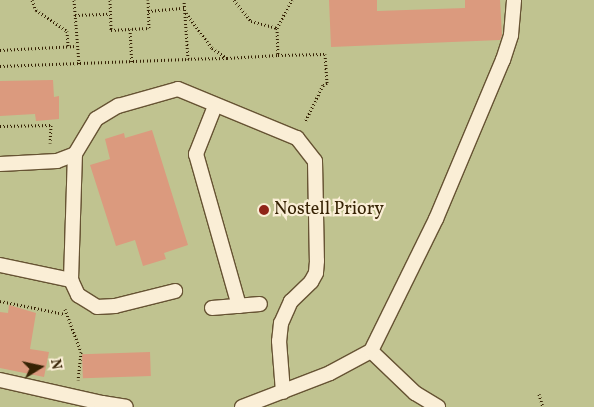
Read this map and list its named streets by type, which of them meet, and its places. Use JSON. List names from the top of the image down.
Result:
{
  "places": ["Nostell Priory"],
  "north": "right"
}
